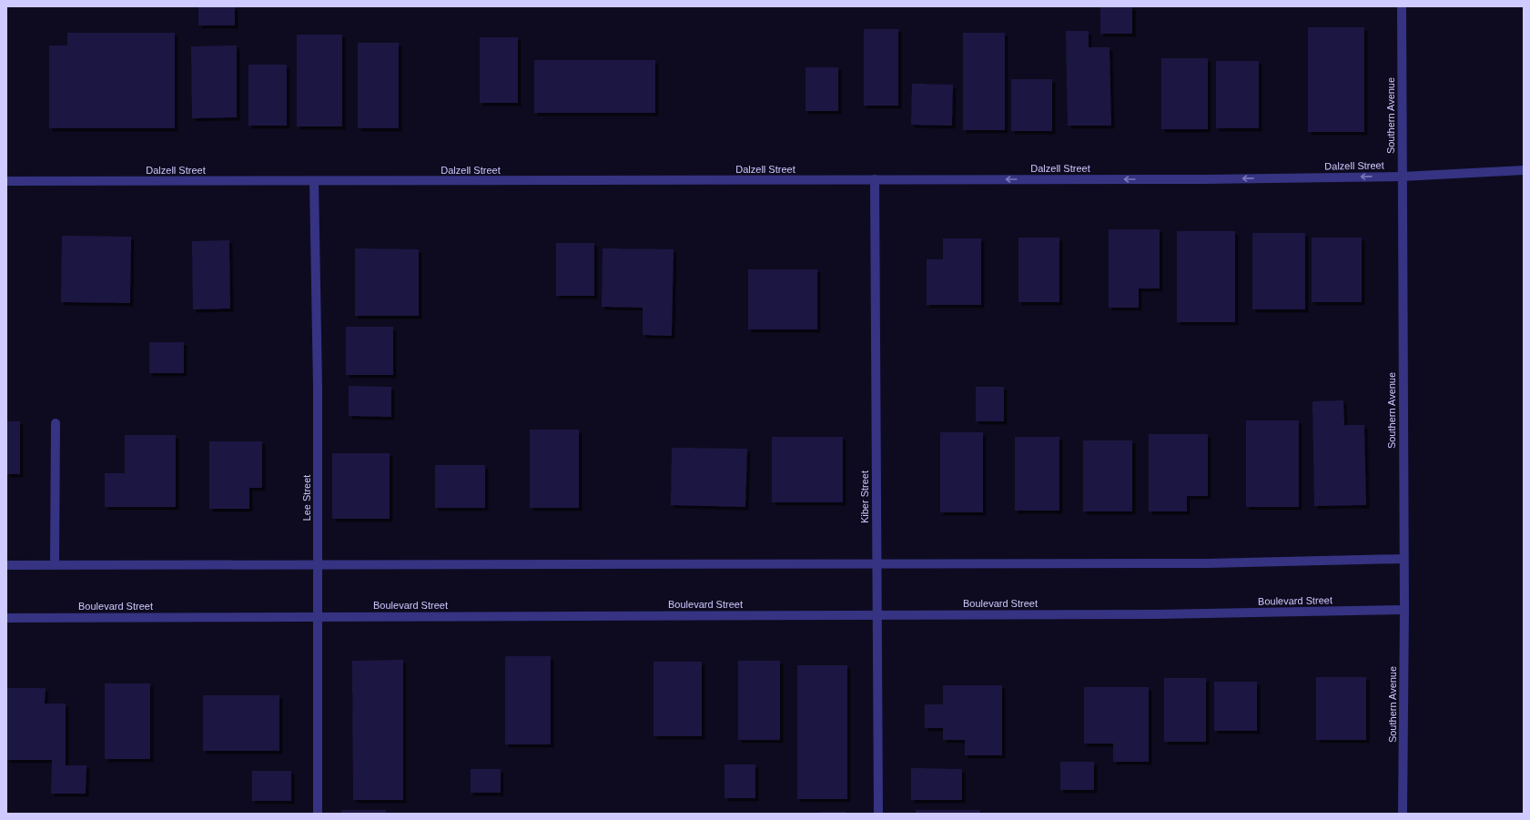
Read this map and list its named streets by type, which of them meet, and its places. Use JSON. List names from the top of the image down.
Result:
{
  "streets": {
    "street": [
      "Southern Avenue",
      "Dalzell Street",
      "Kiber Street",
      "Lee Street",
      "Boulevard Street"
    ]
  },
  "crossings": [
    ["Southern Avenue", "Dalzell Street"],
    ["Southern Avenue", "Boulevard Street"],
    ["Dalzell Street", "Kiber Street"],
    ["Dalzell Street", "Lee Street"],
    ["Kiber Street", "Boulevard Street"],
    ["Lee Street", "Boulevard Street"]
  ]
}
